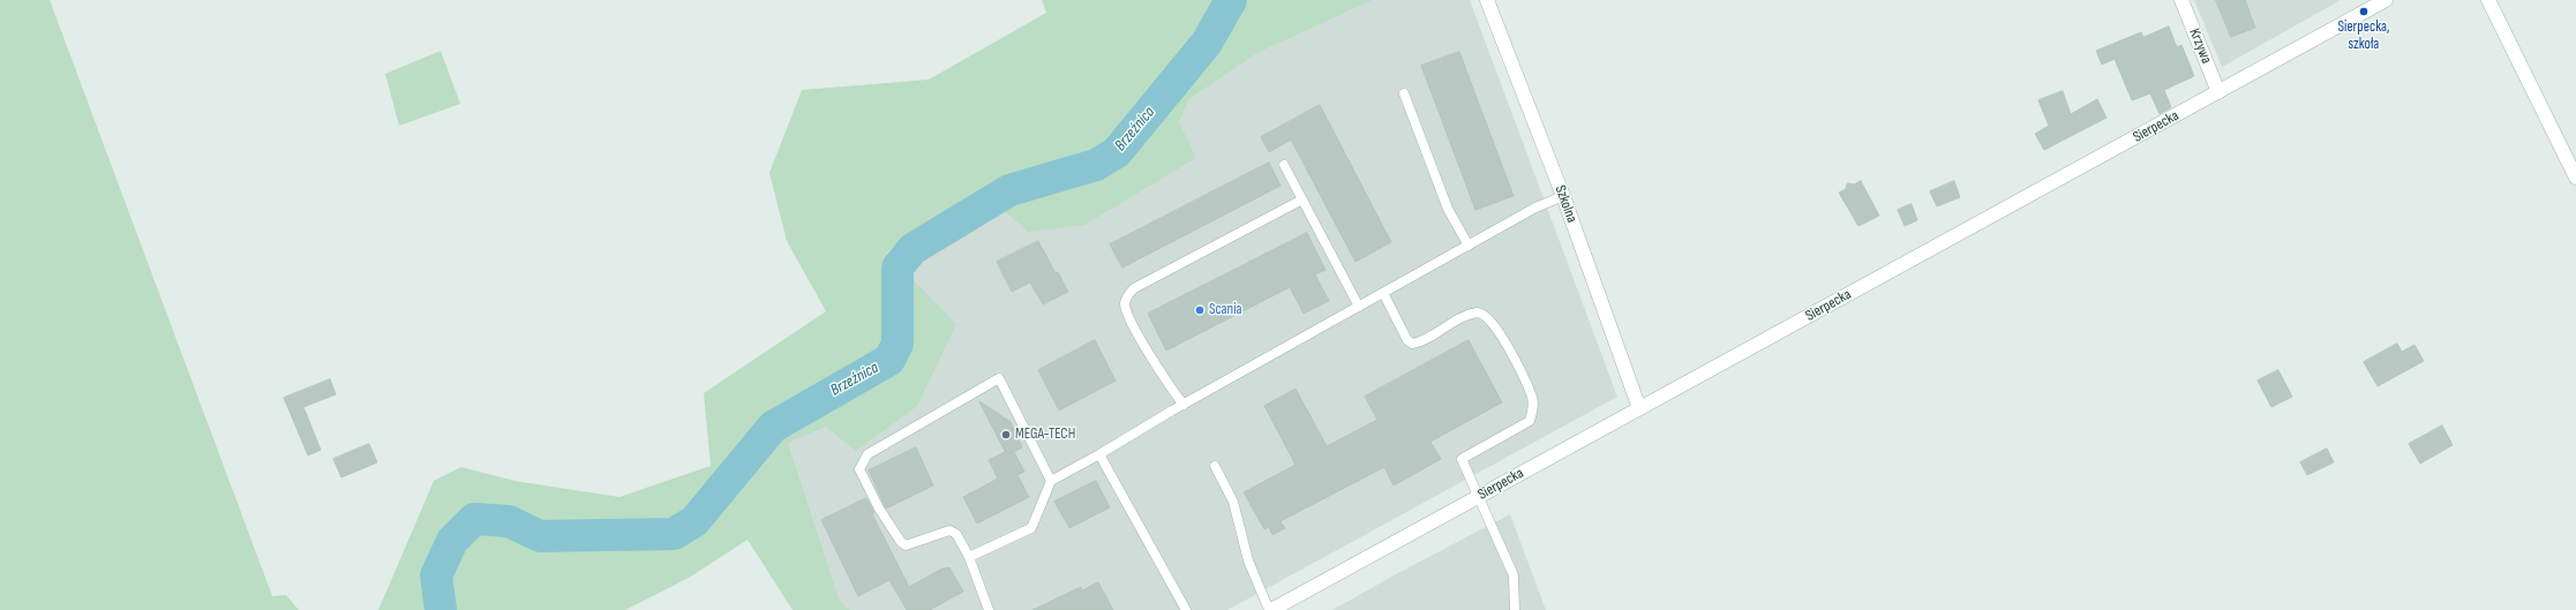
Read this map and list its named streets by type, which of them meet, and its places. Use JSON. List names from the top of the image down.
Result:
{
  "streets": {
    "street": ["Krzywa", "Sierpecka", "Szkolna"]
  },
  "crossings": [
    ["Krzywa", "Sierpecka"],
    ["Sierpecka", "Szkolna"]
  ],
  "water": ["Brzeźnica"],
  "places": ["Sierpecka, szkoła", "Scania", "MEGA-TECH"]
}
